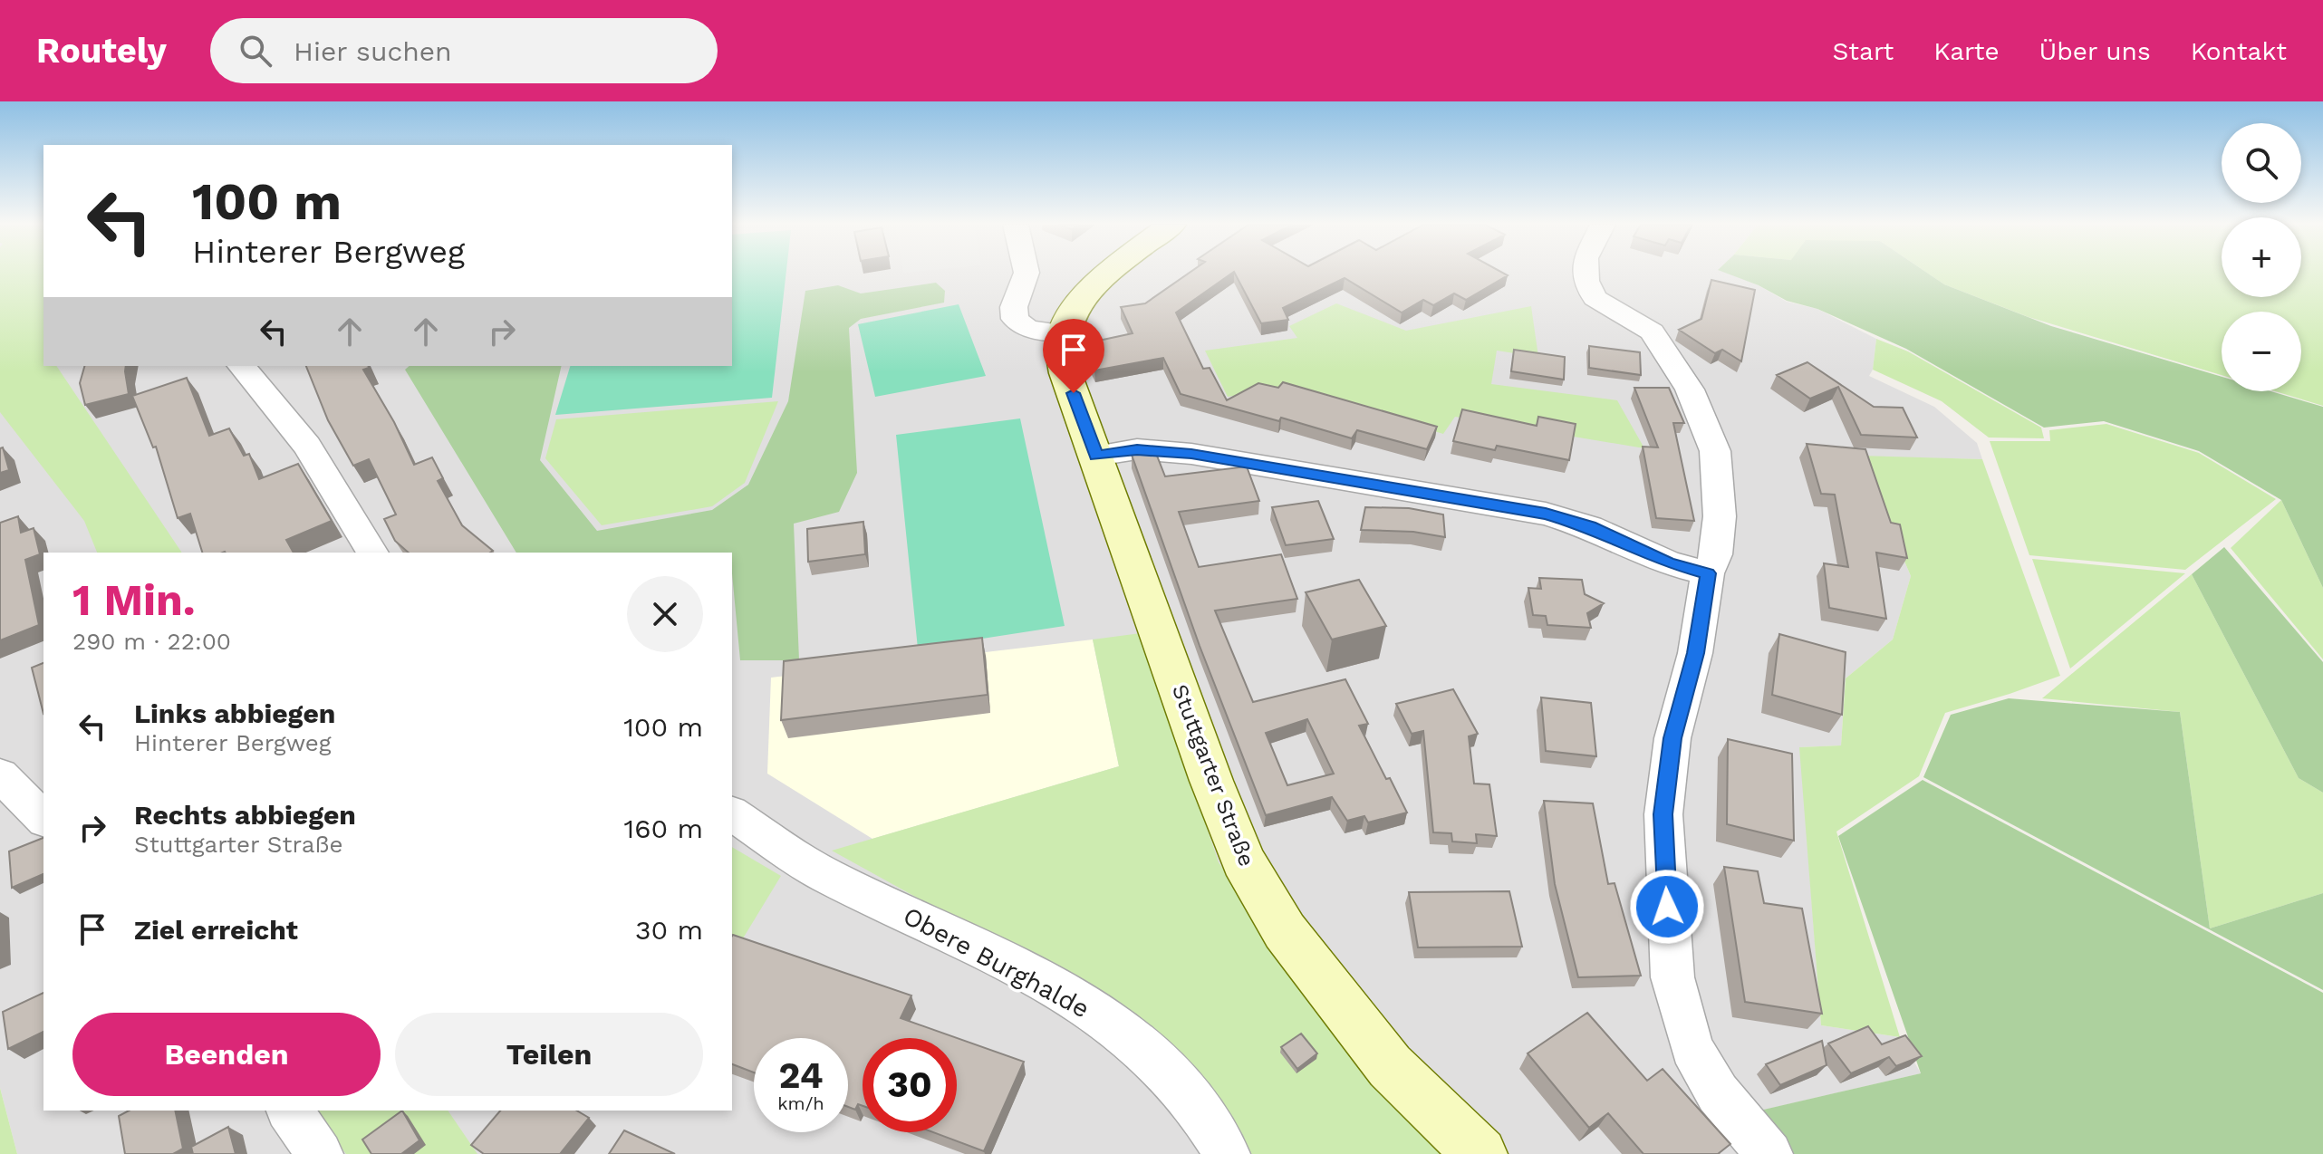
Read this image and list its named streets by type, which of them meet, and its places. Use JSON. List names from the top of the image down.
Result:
{
  "streets": {
    "main road": ["Stuttgarter Straße"],
    "street": ["Obere Burghalde"]
  },
  "page": {
    "header": "Routely",
    "search": "Hier suchen",
    "nav": [
      "Start",
      "Karte",
      "Über uns",
      "Kontakt"
    ],
    "map_buttons": ["+", "−"],
    "turn": ["100 m", "Hinterer Bergweg"],
    "heading": ["1 Min.", "290 m · 22:00"],
    "list": [
      {
        "name": "Links abbiegen",
        "note": "Hinterer Bergweg",
        "value": "100 m"
      },
      {
        "name": "Rechts abbiegen",
        "note": "Stuttgarter Straße",
        "value": "160 m"
      },
      {
        "name": "Ziel erreicht",
        "value": "30 m"
      }
    ],
    "buttons": ["Beenden", "Teilen"],
    "speed": "24 km/h",
    "limit": "30"
  }
}
